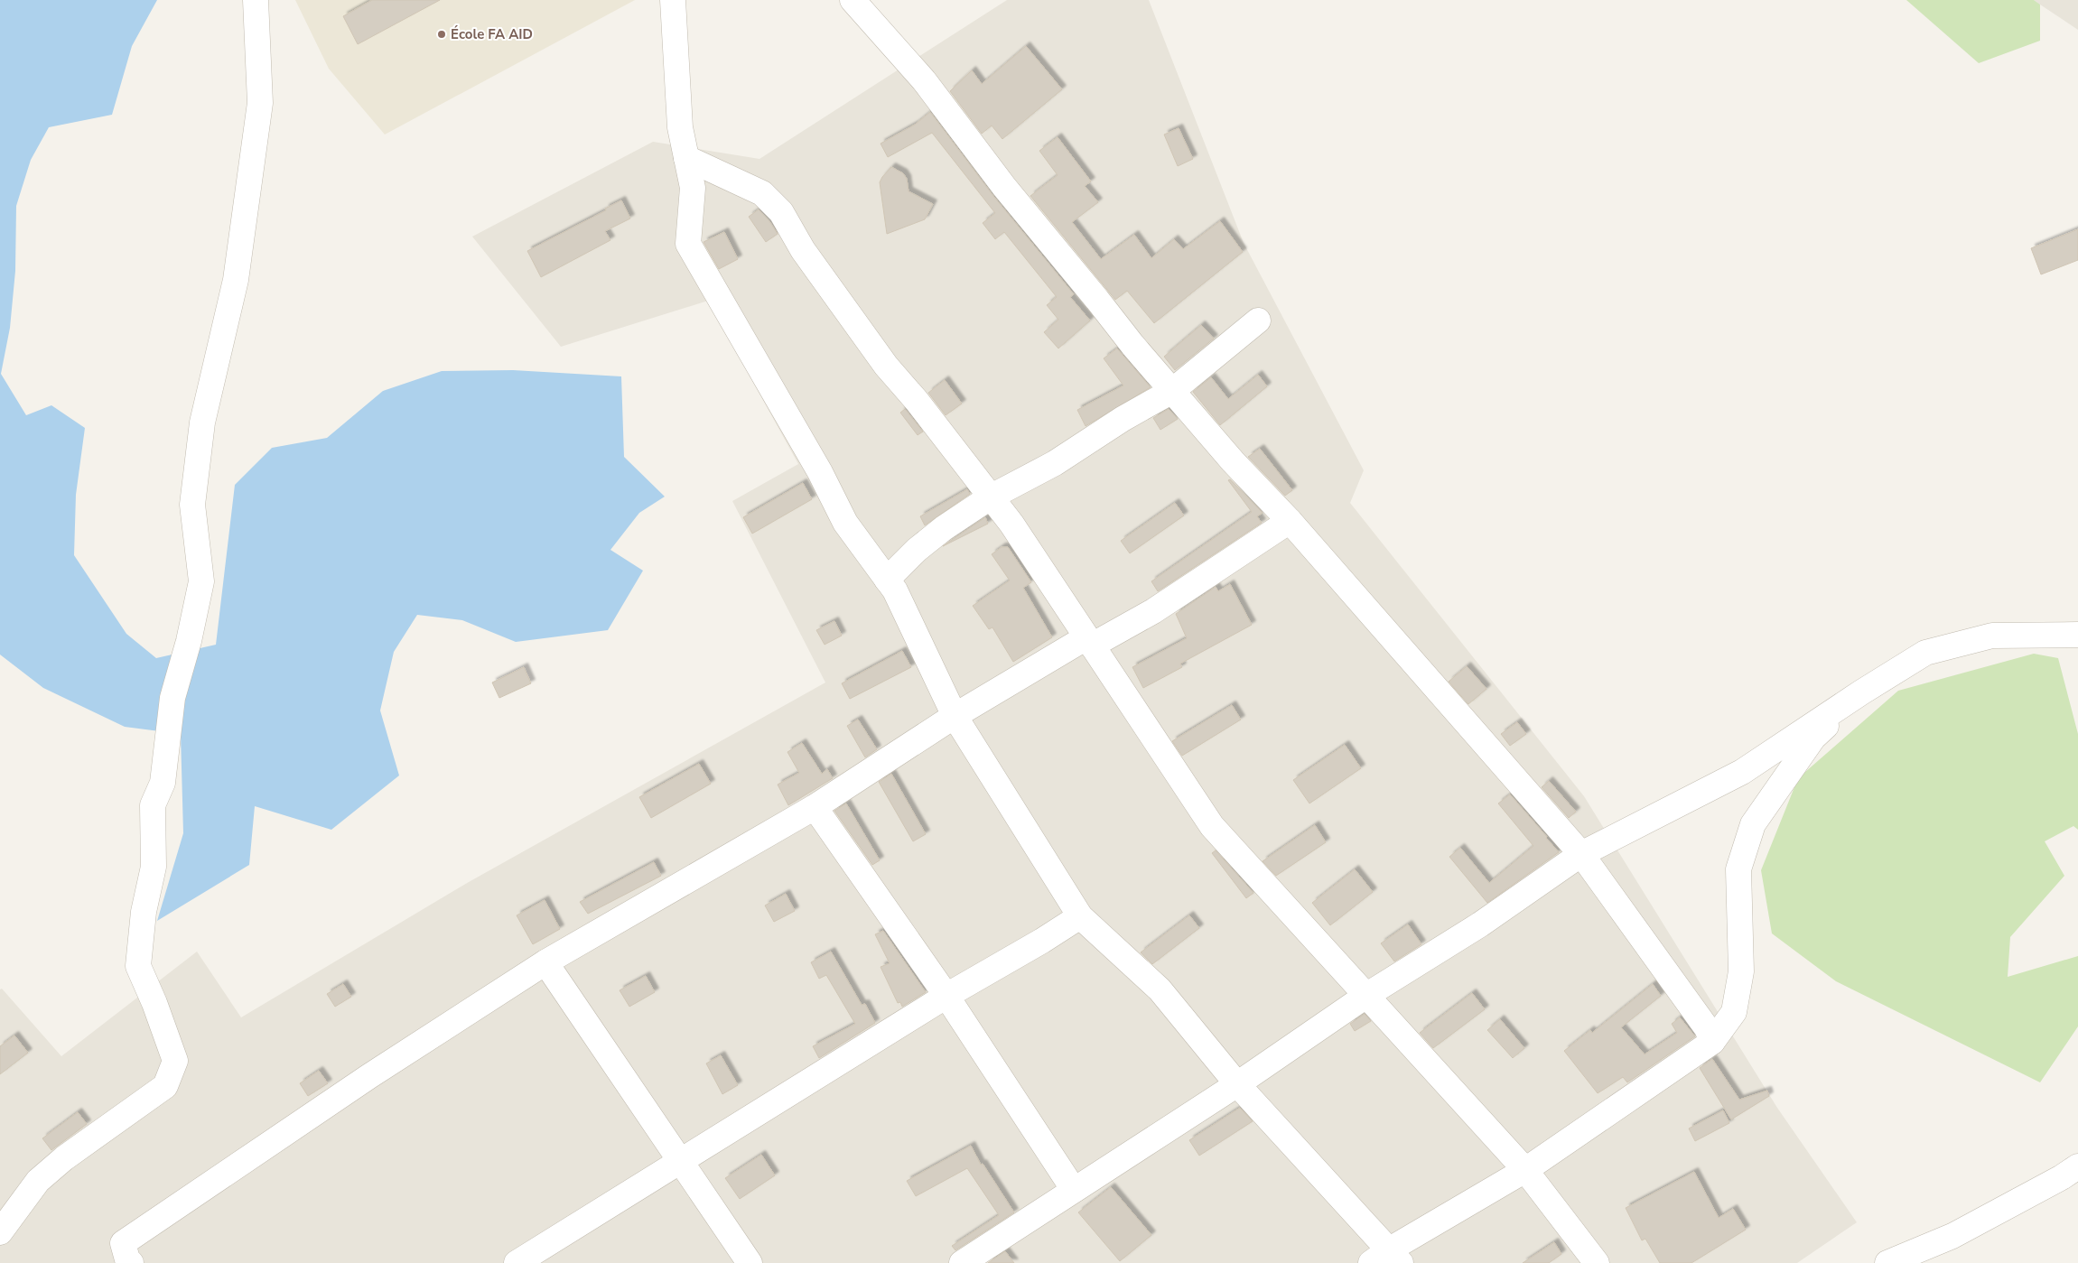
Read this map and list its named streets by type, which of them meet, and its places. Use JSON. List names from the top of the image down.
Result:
{
  "places": ["École FA AID"]
}
